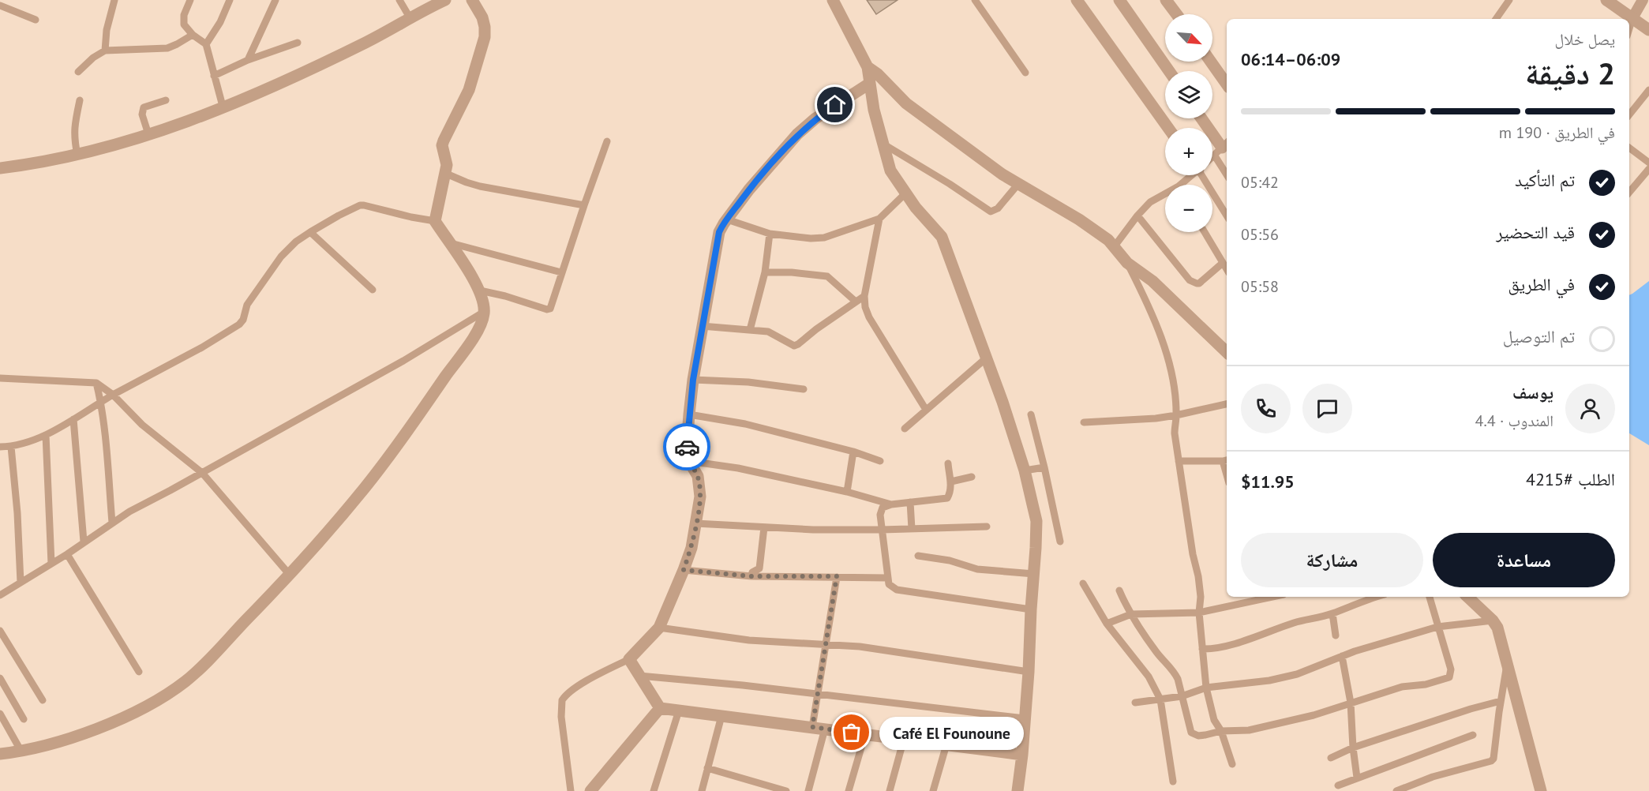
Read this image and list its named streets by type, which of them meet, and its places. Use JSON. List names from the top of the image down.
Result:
{
  "places": ["Café El Founoune"],
  "north": "bottom right",
  "page": {
    "map_buttons": ["+", "−"],
    "heading": ["2 دقيقة", "يصل خلال", "06:09–06:14"],
    "panel": [
      "يوسف",
      "المندوب · 4.4",
      "الطلب #4215",
      "$11.95"
    ],
    "bar": "في الطريق · 190 m",
    "list": [
      ["تم التأكيد", "05:42"],
      ["قيد التحضير", "05:56"],
      ["في الطريق", "05:58"],
      "تم التوصيل"
    ],
    "buttons": ["مساعدة", "مشاركة"],
    "bubble": "Café El Founoune"
  }
}
